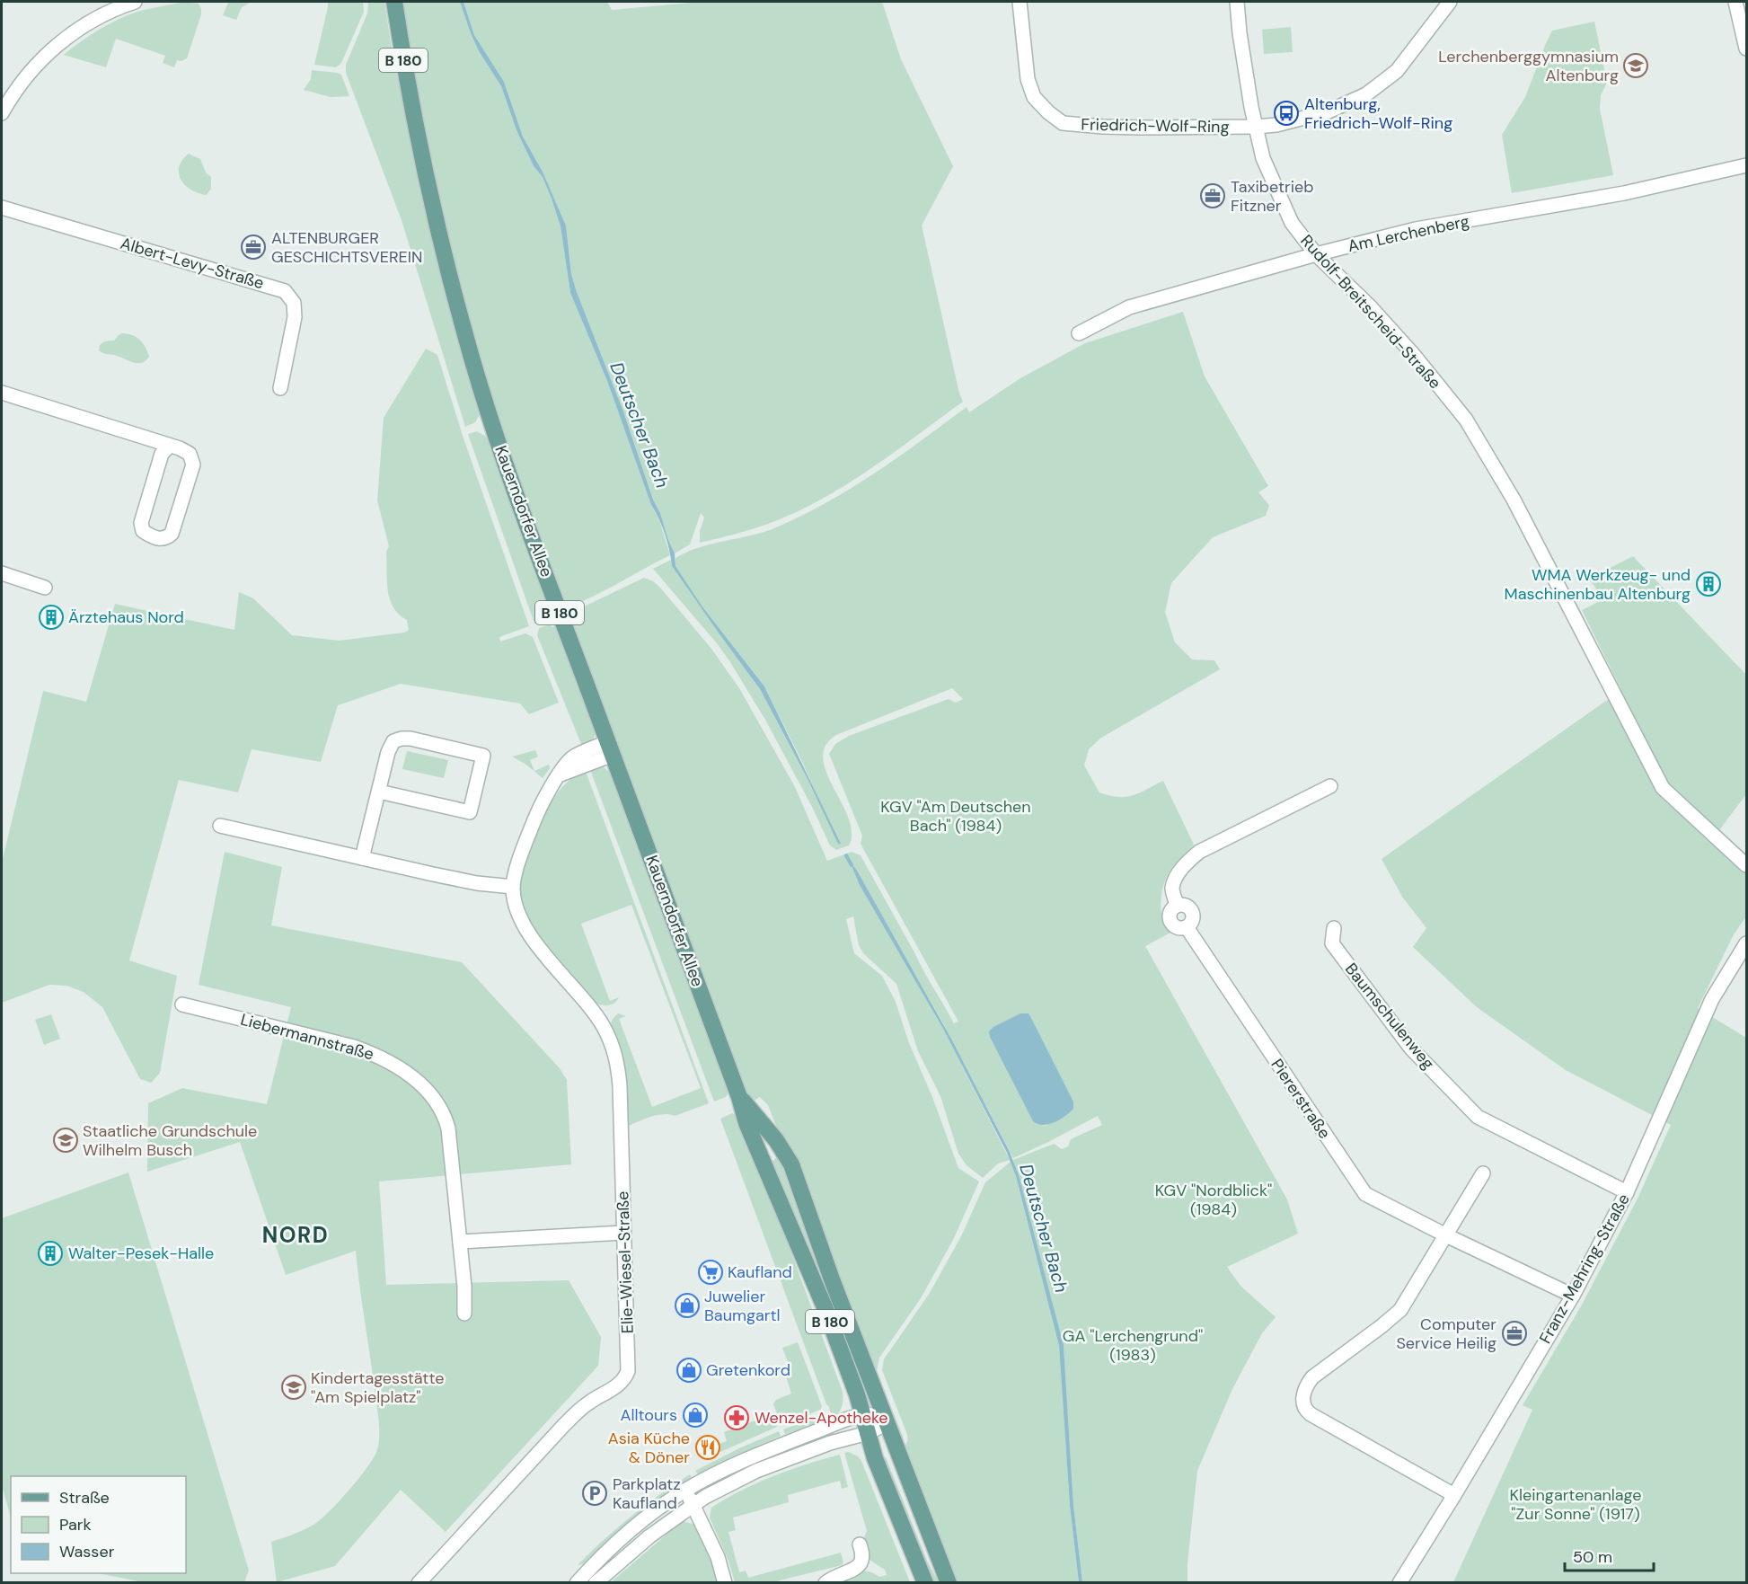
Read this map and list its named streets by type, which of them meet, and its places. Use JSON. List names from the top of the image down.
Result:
{
  "streets": {
    "main road": ["B 180", "Kauerndorfer Allee"],
    "street": [
      "Friedrich-Wolf-Ring",
      "Am Lerchenberg",
      "Albert-Levy-Straße",
      "Rudolf-Breitscheid-Straße",
      "Baumschulenweg",
      "Liebermannstraße",
      "Piererstraße",
      "Elie-Wiesel-Straße",
      "Franz-Mehring-Straße"
    ]
  },
  "crossings": [
    ["Friedrich-Wolf-Ring", "Rudolf-Breitscheid-Straße"],
    ["Am Lerchenberg", "Rudolf-Breitscheid-Straße"],
    ["Kauerndorfer Allee", "Elie-Wiesel-Straße"],
    ["Baumschulenweg", "Franz-Mehring-Straße"],
    ["Piererstraße", "Franz-Mehring-Straße"]
  ],
  "districts": ["NORD"],
  "water": ["Deutscher Bach"],
  "parks": [
    "KGV \"Am Deutschen Bach\" (1984)",
    "KGV \"Nordblick\" (1984)",
    "GA \"Lerchengrund\" (1983)",
    "Kleingartenanlage \"Zur Sonne\" (1917)"
  ],
  "places": {
    "school or university": ["Lerchenberggymnasium Altenburg", "Staatliche Grundschule Wilhelm Busch", "Kindertagesstätte \"Am Spielplatz\""],
    "bus stop": ["Altenburg, Friedrich-Wolf-Ring"],
    "office": ["Taxibetrieb Fitzner", "ALTENBURGER GESCHICHTSVEREIN", "Computer Service Heilig"],
    "building": ["WMA Werkzeug- und Maschinenbau Altenburg", "Ärztehaus Nord", "Walter-Pesek-Halle"],
    "supermarket": ["Kaufland"],
    "shop": ["Juwelier Baumgartl", "Gretenkord", "Alltours"],
    "pharmacy": ["Wenzel-Apotheke"],
    "restaurant": ["Asia Küche & Döner"],
    "parking": ["Parkplatz Kaufland"]
  },
  "legend": ["Straße", "Park", "Wasser"],
  "scale_bar": "50 m"
}
